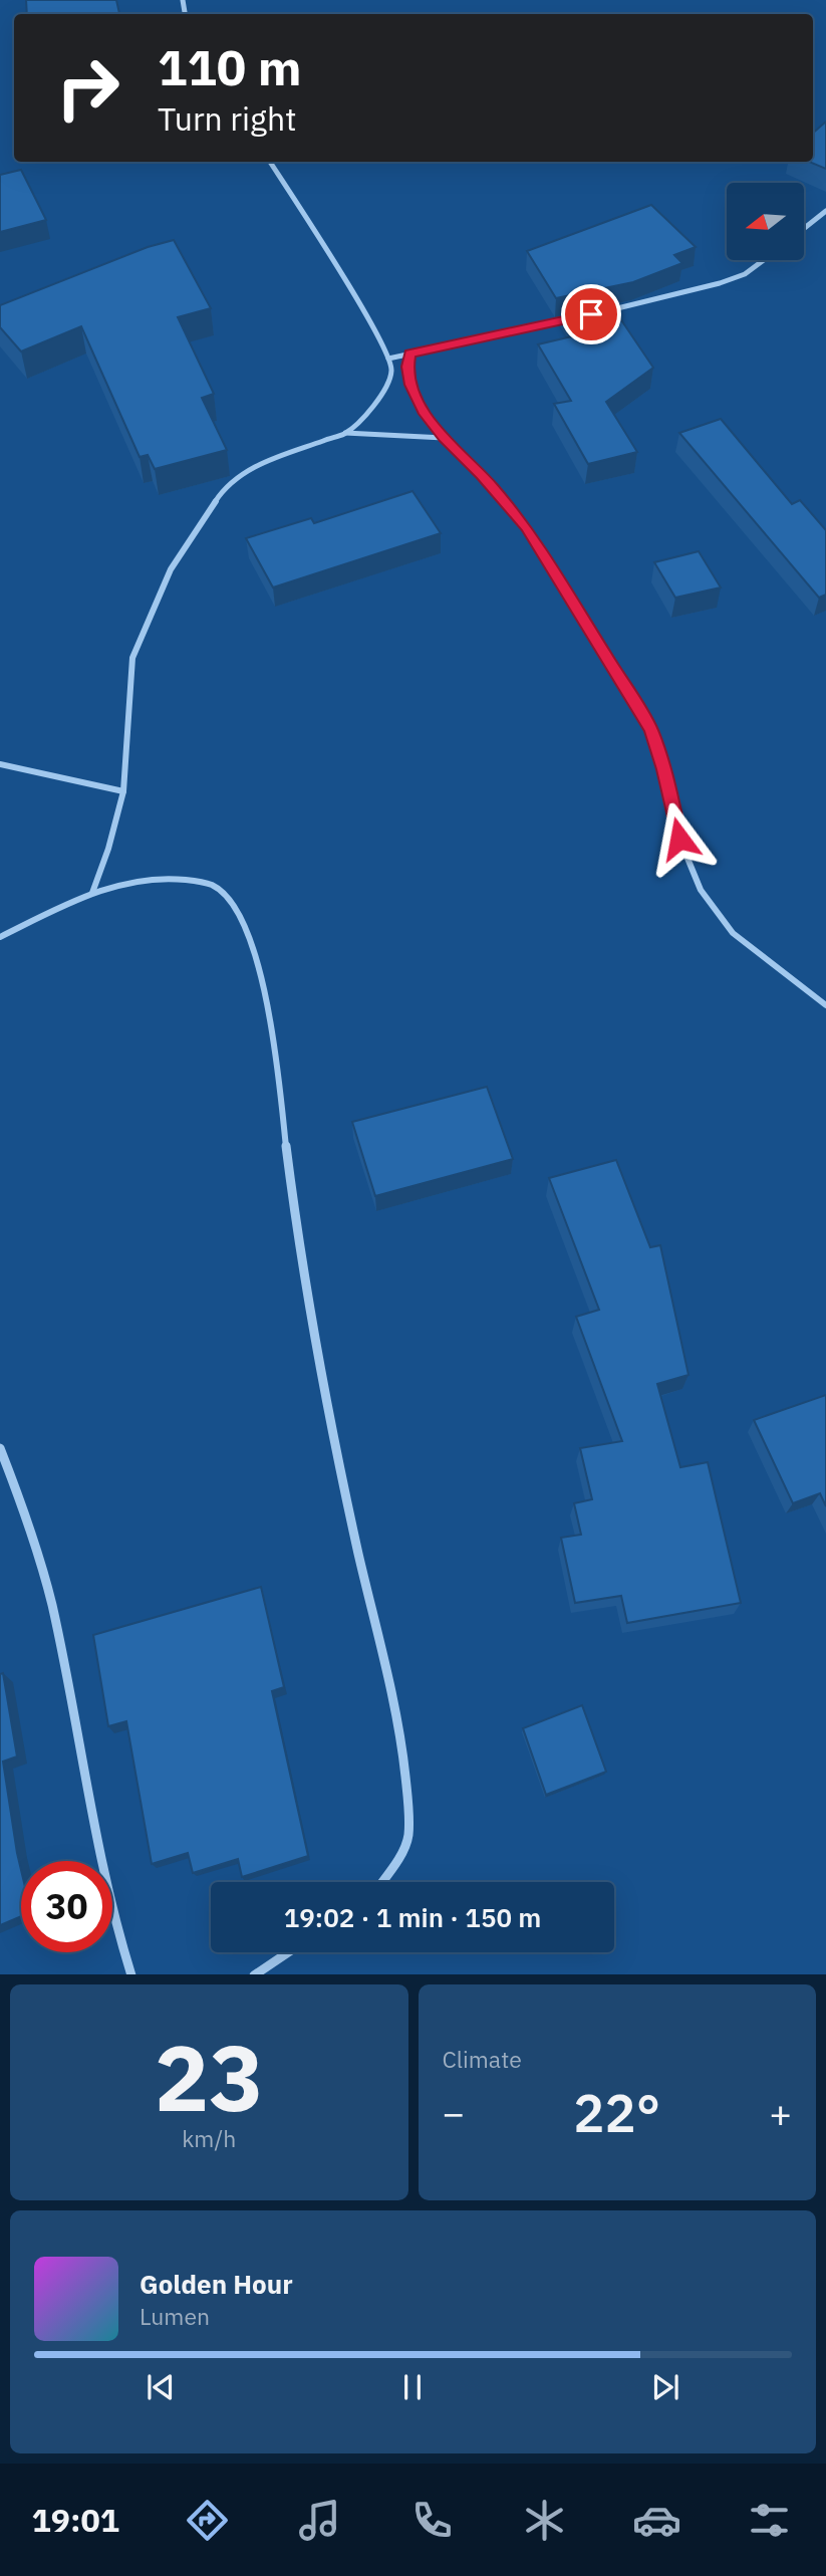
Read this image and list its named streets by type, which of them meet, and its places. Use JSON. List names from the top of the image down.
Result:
{
  "north": "left",
  "page": {
    "turn": ["110 m", "Turn right"],
    "limit": "30",
    "trip": "19:02 · 1 min · 150 m",
    "tile": [
      ["23", "km/h"],
      "Climate"
    ],
    "heat": ["−", "22°", "+"],
    "song": ["Golden Hour", "Lumen"],
    "tabs": "19:01"
  }
}
